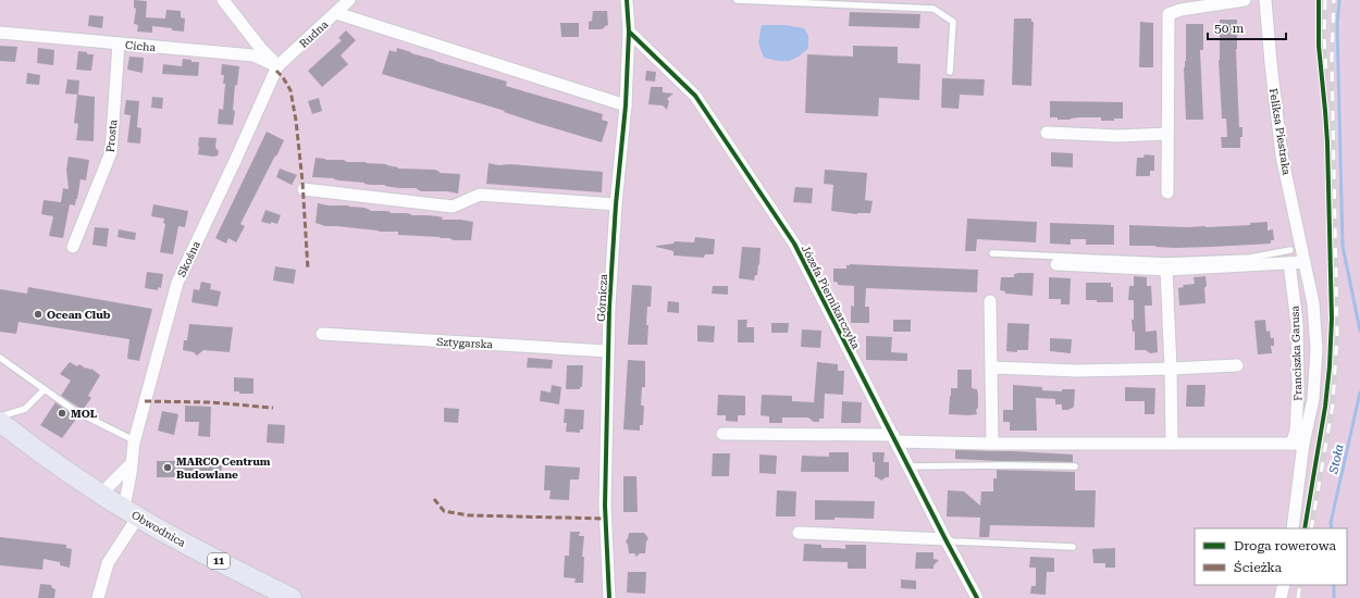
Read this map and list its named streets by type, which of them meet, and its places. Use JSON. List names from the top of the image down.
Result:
{
  "streets": {
    "highway": ["Obwodnica", "11"],
    "street": [
      "Rudna",
      "Cicha",
      "Feliksa Piestraka",
      "Prosta",
      "Skośna",
      "Józefa Piernikarczyka",
      "Górnicza",
      "Sztygarska",
      "Franciszka Garusa"
    ]
  },
  "crossings": [
    ["Rudna", "Cicha"],
    ["Rudna", "Skośna"],
    ["Cicha", "Prosta"],
    ["Cicha", "Skośna"],
    ["Feliksa Piestraka", "Franciszka Garusa"],
    ["Skośna", "Obwodnica"],
    ["Józefa Piernikarczyka", "Górnicza"],
    ["Górnicza", "Sztygarska"]
  ],
  "water": ["Stoła"],
  "places": ["Ocean Club", "MOL", "MARCO Centrum Budowlane"],
  "legend": ["Droga rowerowa", "Ścieżka"],
  "scale_bar": "50 m"
}
